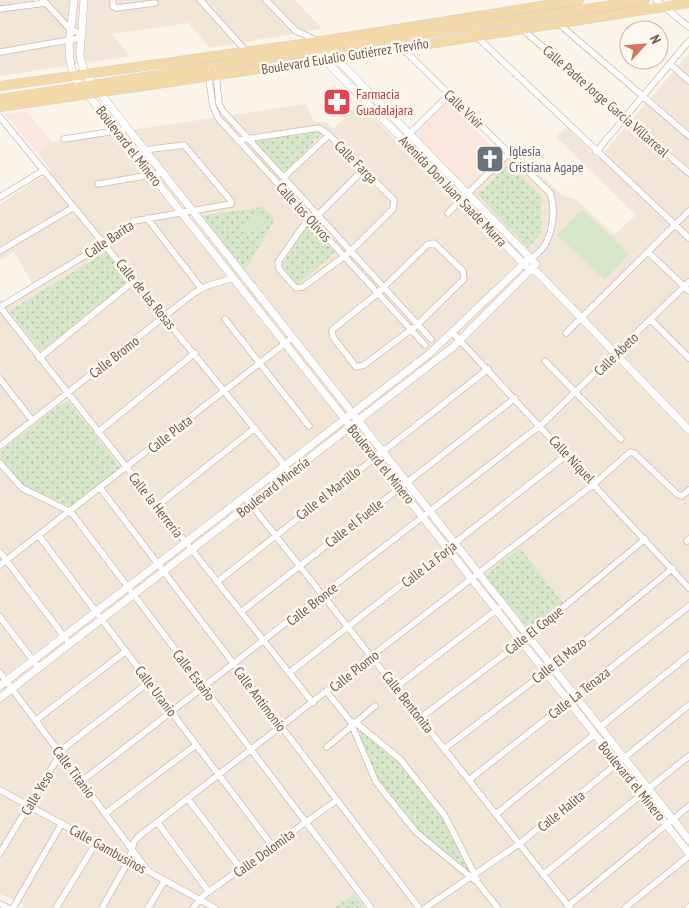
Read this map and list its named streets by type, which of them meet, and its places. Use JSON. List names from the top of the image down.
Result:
{
  "streets": {
    "main road": ["Boulevard Eulalio Gutiérrez Treviño"],
    "street": [
      "Calle Padre Jorge García Villarreal",
      "Calle Vivir",
      "Boulevard el Minero",
      "Calle Farga",
      "Avenida Don Juan Saade Murra",
      "Calle los Olivos",
      "Calle Barita",
      "Calle de las Rosas",
      "Calle Abeto",
      "Calle Bromo",
      "Calle Plata",
      "Calle Níquel",
      "Boulevard Minería",
      "Calle el Martillo",
      "Calle la Herrería",
      "Calle el Fuelle",
      "Calle La Forja",
      "Calle Bronce",
      "Calle El Coque",
      "Calle El Mazo",
      "Calle Plomo",
      "Calle Estaño",
      "Calle Uranio",
      "Calle La Tenaza",
      "Calle Antimonio",
      "Calle Bentonita",
      "Calle Titanio",
      "Calle Yeso",
      "Calle Halita",
      "Calle Gambusinos",
      "Calle Dolomita"
    ]
  },
  "crossings": [
    ["Boulevard Eulalio Gutiérrez Treviño", "Calle Padre Jorge García Villarreal"],
    ["Boulevard Eulalio Gutiérrez Treviño", "Calle Vivir"],
    ["Boulevard Eulalio Gutiérrez Treviño", "Boulevard el Minero"],
    ["Boulevard Eulalio Gutiérrez Treviño", "Avenida Don Juan Saade Murra"],
    ["Boulevard Eulalio Gutiérrez Treviño", "Calle los Olivos"],
    ["Calle Vivir", "Avenida Don Juan Saade Murra"],
    ["Calle Vivir", "Boulevard Minería"],
    ["Boulevard el Minero", "Calle Barita"],
    ["Boulevard el Minero", "Calle Bromo"],
    ["Boulevard el Minero", "Calle Plata"],
    ["Boulevard el Minero", "Boulevard Minería"],
    ["Boulevard el Minero", "Calle el Martillo"],
    ["Boulevard el Minero", "Calle el Fuelle"],
    ["Boulevard el Minero", "Calle La Forja"],
    ["Boulevard el Minero", "Calle Bronce"],
    ["Boulevard el Minero", "Calle El Coque"],
    ["Boulevard el Minero", "Calle El Mazo"],
    ["Boulevard el Minero", "Calle Plomo"],
    ["Boulevard el Minero", "Calle La Tenaza"],
    ["Boulevard el Minero", "Calle Halita"],
    ["Calle Farga", "Calle los Olivos"],
    ["Avenida Don Juan Saade Murra", "Calle Abeto"],
    ["Avenida Don Juan Saade Murra", "Boulevard Minería"],
    ["Calle Barita", "Calle de las Rosas"],
    ["Calle Barita", "Calle la Herrería"],
    ["Calle de las Rosas", "Calle Bromo"],
    ["Calle de las Rosas", "Calle Plata"],
    ["Calle de las Rosas", "Boulevard Minería"],
    ["Calle Abeto", "Calle Níquel"],
    ["Calle Abeto", "Calle Bronce"],
    ["Calle Bromo", "Calle la Herrería"],
    ["Calle Plata", "Calle la Herrería"],
    ["Calle Plata", "Calle Estaño"],
    ["Calle Plata", "Calle Uranio"],
    ["Calle Plata", "Calle Antimonio"],
    ["Calle Níquel", "Boulevard Minería"],
    ["Calle Níquel", "Calle el Martillo"],
    ["Calle Níquel", "Calle el Fuelle"],
    ["Calle Níquel", "Calle La Forja"],
    ["Calle Níquel", "Calle Bronce"],
    ["Calle Níquel", "Calle El Coque"],
    ["Calle Níquel", "Calle El Mazo"],
    ["Calle Níquel", "Calle Plomo"],
    ["Boulevard Minería", "Calle la Herrería"],
    ["Boulevard Minería", "Calle Estaño"],
    ["Boulevard Minería", "Calle Uranio"],
    ["Boulevard Minería", "Calle Antimonio"],
    ["Boulevard Minería", "Calle Bentonita"],
    ["Boulevard Minería", "Calle Titanio"],
    ["Calle el Martillo", "Calle la Herrería"],
    ["Calle el Martillo", "Calle Bentonita"],
    ["Calle la Herrería", "Calle el Fuelle"],
    ["Calle la Herrería", "Calle La Forja"],
    ["Calle la Herrería", "Calle Bronce"],
    ["Calle la Herrería", "Calle Plomo"],
    ["Calle el Fuelle", "Calle Bentonita"],
    ["Calle La Forja", "Calle Bentonita"],
    ["Calle Bronce", "Calle Estaño"],
    ["Calle Bronce", "Calle Uranio"],
    ["Calle Bronce", "Calle Antimonio"],
    ["Calle Bronce", "Calle Bentonita"],
    ["Calle Bronce", "Calle Titanio"],
    ["Calle El Coque", "Calle Bentonita"],
    ["Calle El Mazo", "Calle Bentonita"],
    ["Calle Plomo", "Calle Estaño"],
    ["Calle Plomo", "Calle Uranio"],
    ["Calle Plomo", "Calle Antimonio"],
    ["Calle Plomo", "Calle Bentonita"],
    ["Calle Plomo", "Calle Titanio"],
    ["Calle Plomo", "Calle Gambusinos"],
    ["Calle Estaño", "Calle Dolomita"],
    ["Calle Uranio", "Calle Yeso"],
    ["Calle Uranio", "Calle Dolomita"],
    ["Calle La Tenaza", "Calle Bentonita"],
    ["Calle Antimonio", "Calle Dolomita"],
    ["Calle Bentonita", "Calle Halita"],
    ["Calle Titanio", "Calle Yeso"],
    ["Calle Titanio", "Calle Gambusinos"],
    ["Calle Yeso", "Calle Gambusinos"],
    ["Calle Gambusinos", "Calle Dolomita"]
  ],
  "places": {
    "pharmacy": ["Farmacia Guadalajara"],
    "church": ["Iglesia Cristiana Agape"]
  },
  "north": "top right"
}
